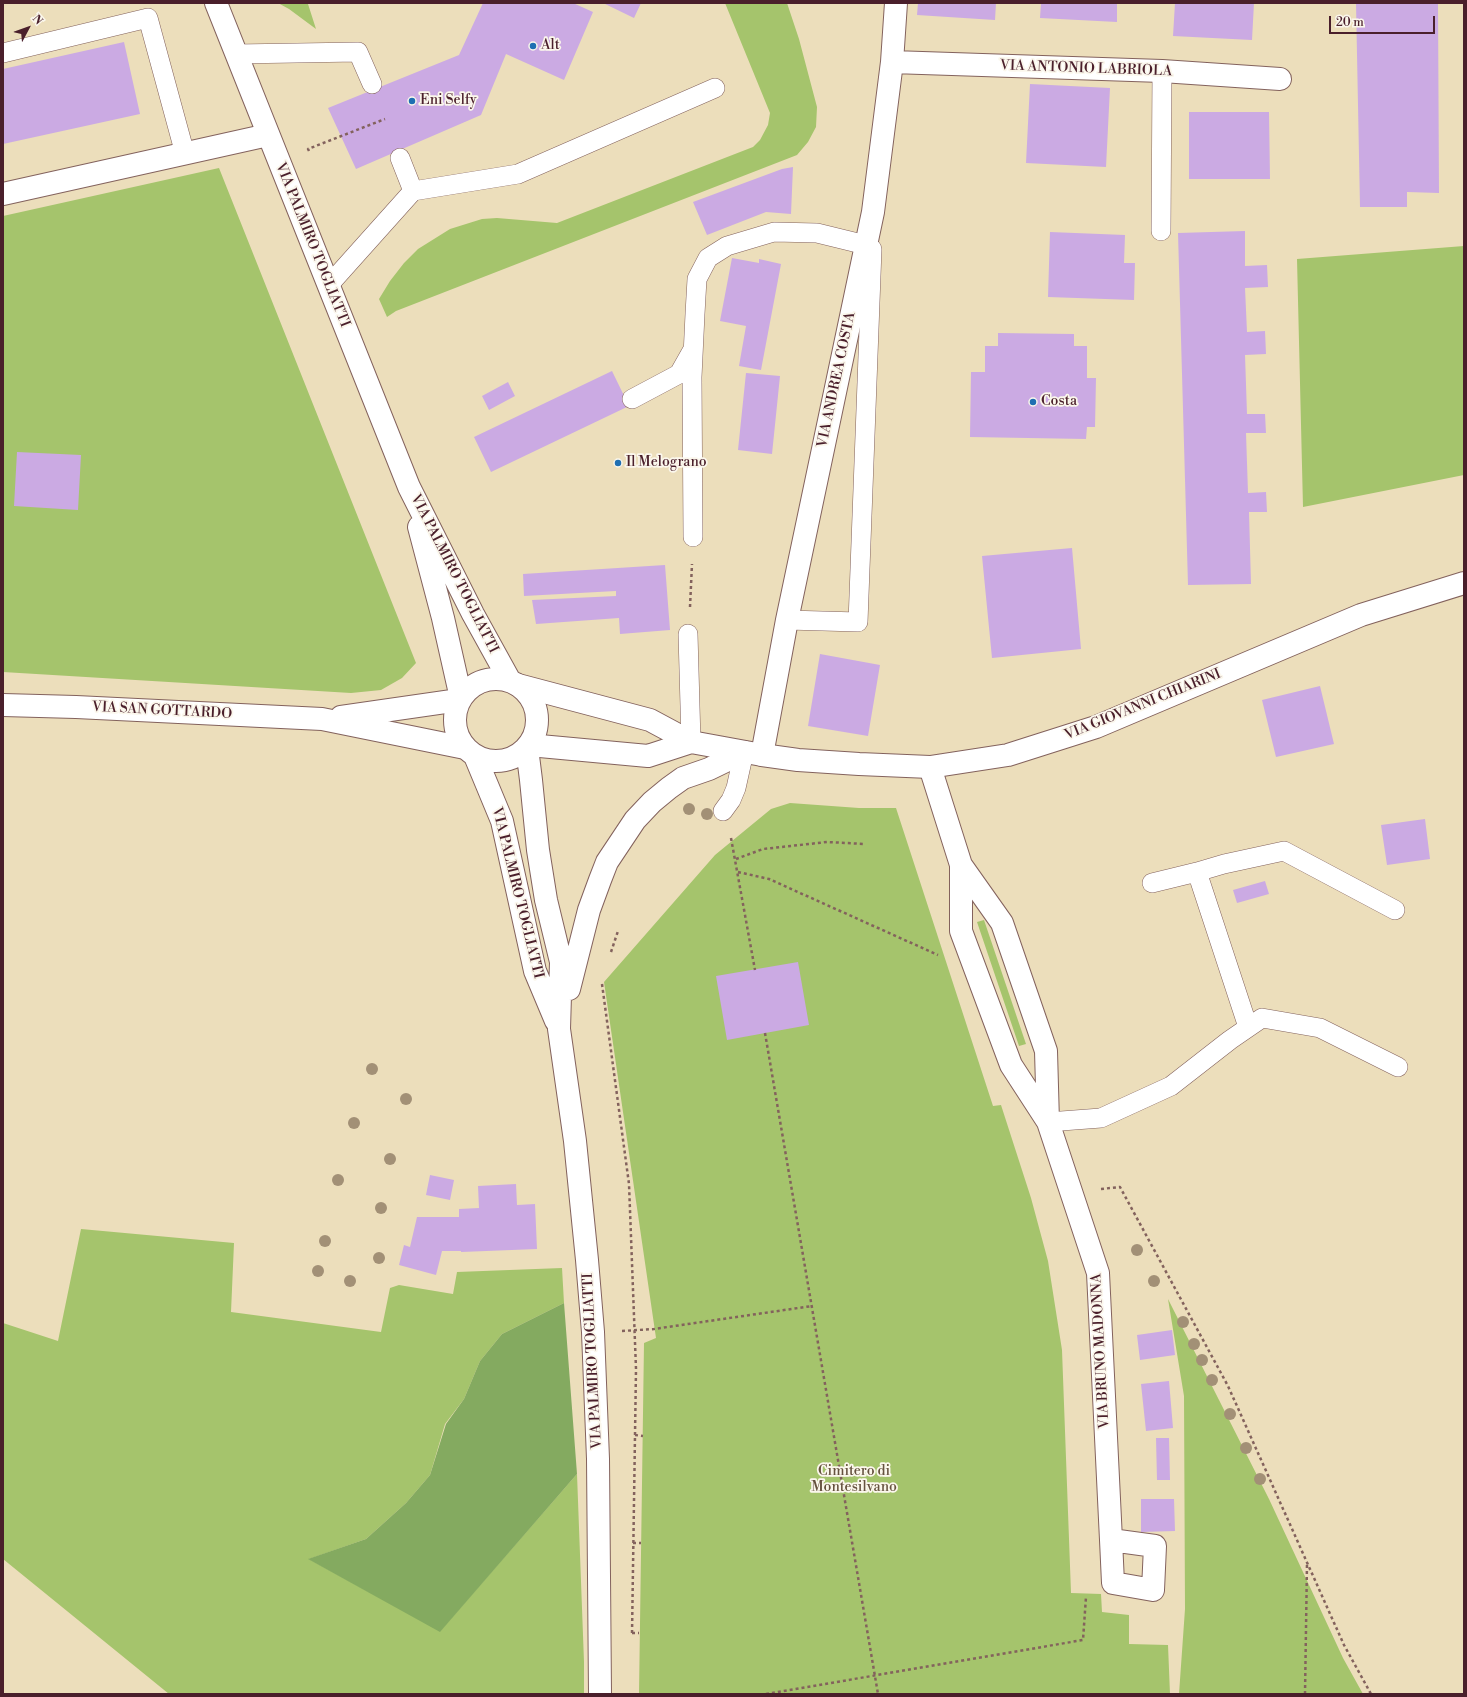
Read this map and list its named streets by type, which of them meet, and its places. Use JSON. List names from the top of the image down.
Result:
{
  "streets": {
    "main road": [
      "VIA ANTONIO LABRIOLA",
      "VIA PALMIRO TOGLIATTI",
      "VIA ANDREA COSTA",
      "VIA GIOVANNI CHIARINI",
      "VIA SAN GOTTARDO",
      "VIA BRUNO MADONNA"
    ]
  },
  "crossings": [
    ["VIA ANTONIO LABRIOLA", "VIA ANDREA COSTA"],
    ["VIA PALMIRO TOGLIATTI", "VIA GIOVANNI CHIARINI"],
    ["VIA PALMIRO TOGLIATTI", "VIA SAN GOTTARDO"],
    ["VIA ANDREA COSTA", "VIA GIOVANNI CHIARINI"],
    ["VIA GIOVANNI CHIARINI", "VIA SAN GOTTARDO"],
    ["VIA GIOVANNI CHIARINI", "VIA BRUNO MADONNA"]
  ],
  "parks": ["Cimitero di Montesilvano"],
  "places": [
    "Alt",
    "Eni Selfy",
    "Costa",
    "Il Melograno"
  ],
  "scale_bar": "20 m",
  "north": "top right"
}
